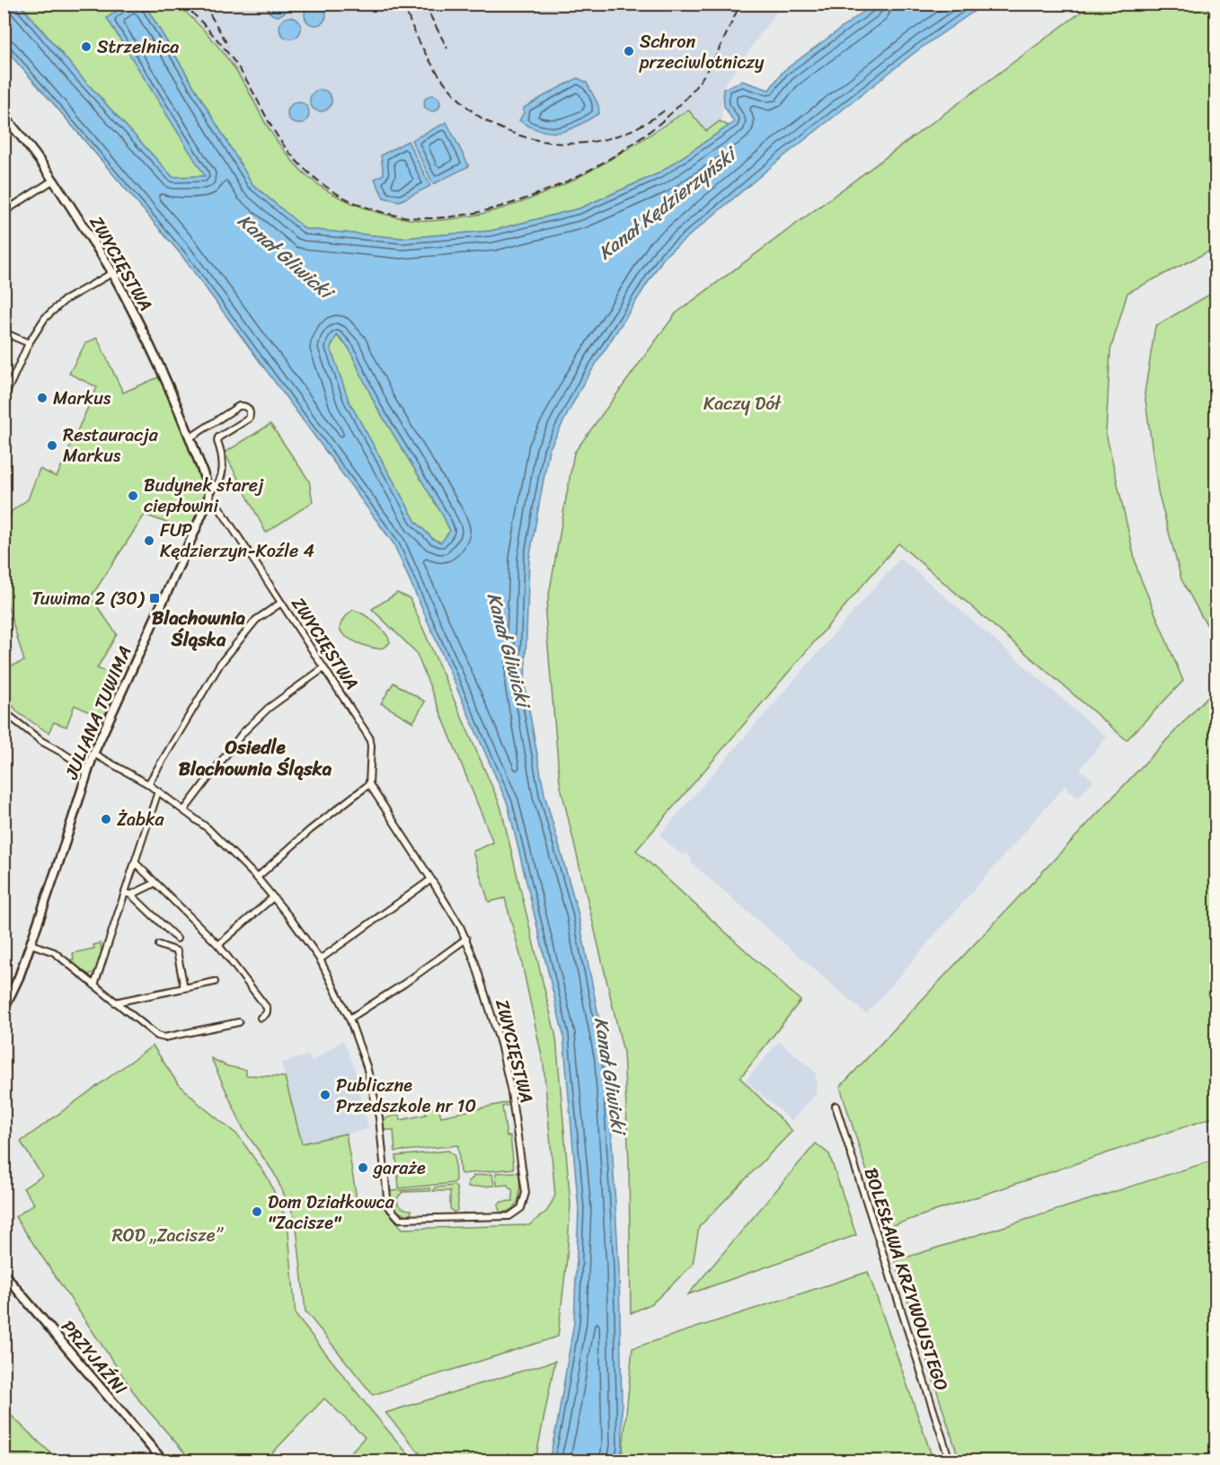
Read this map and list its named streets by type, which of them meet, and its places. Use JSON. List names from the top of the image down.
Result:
{
  "streets": {
    "street": [
      "ZWYCIĘSTWA",
      "JULIANA TUWIMA",
      "BOLESŁAWA KRZYWOUSTEGO",
      "PRZYJAŹNI"
    ]
  },
  "crossings": [
    ["ZWYCIĘSTWA", "JULIANA TUWIMA"]
  ],
  "districts": ["Blachownia Śląska", "Osiedle Blachownia Śląska"],
  "water": ["Kanał Kędzierzyński", "Kanał Gliwicki"],
  "parks": ["Kaczy Dół", "ROD „Zacisze”"],
  "places": {
    "other": [
      "Strzelnica",
      "Schron przeciwlotniczy",
      "Markus",
      "Restauracja Markus",
      "Budynek starej ciepłowni",
      "FUP Kędzierzyn-Koźle 4",
      "Żabka",
      "Publiczne Przedszkole nr 10",
      "garaże",
      "Dom Działkowca \"Zacisze\""
    ],
    "transit": ["Tuwima 2 (30)"]
  }
}
